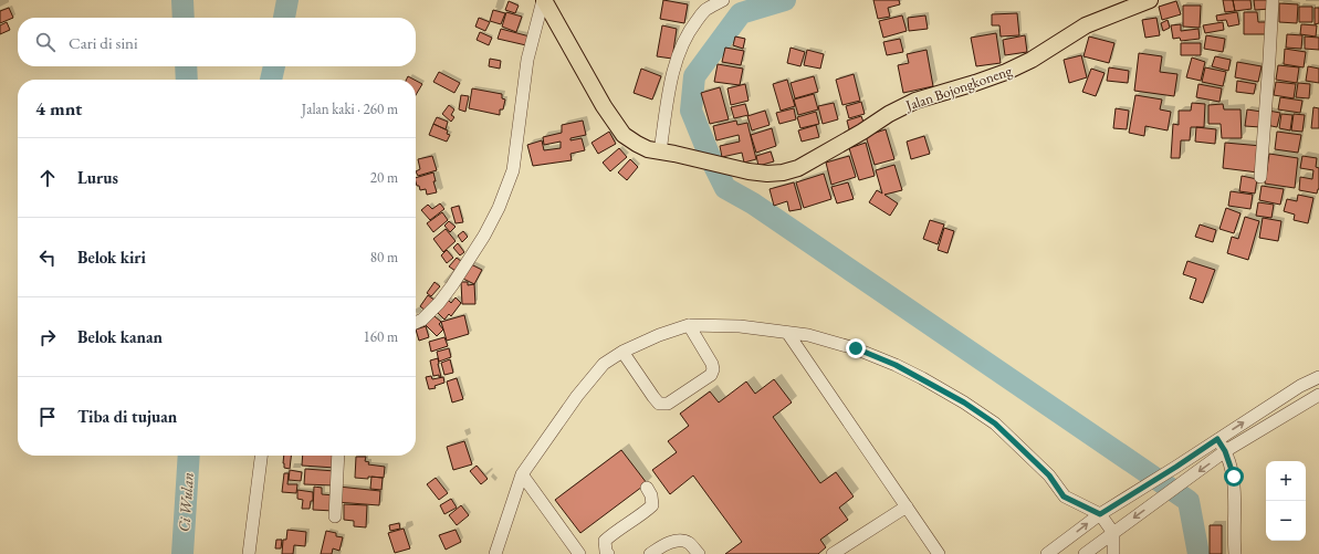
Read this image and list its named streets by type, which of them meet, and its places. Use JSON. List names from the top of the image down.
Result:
{
  "streets": {
    "main road": ["Jalan Bojongkoneng"]
  },
  "water": ["Ci Wulan"],
  "page": {
    "search": "Cari di sini",
    "heading": ["4 mnt", "Jalan kaki · 260 m"],
    "list": [
      ["Lurus", "20 m"],
      ["Belok kiri", "80 m"],
      ["Belok kanan", "160 m"],
      "Tiba di tujuan"
    ],
    "map_buttons": ["+", "−"]
  }
}
